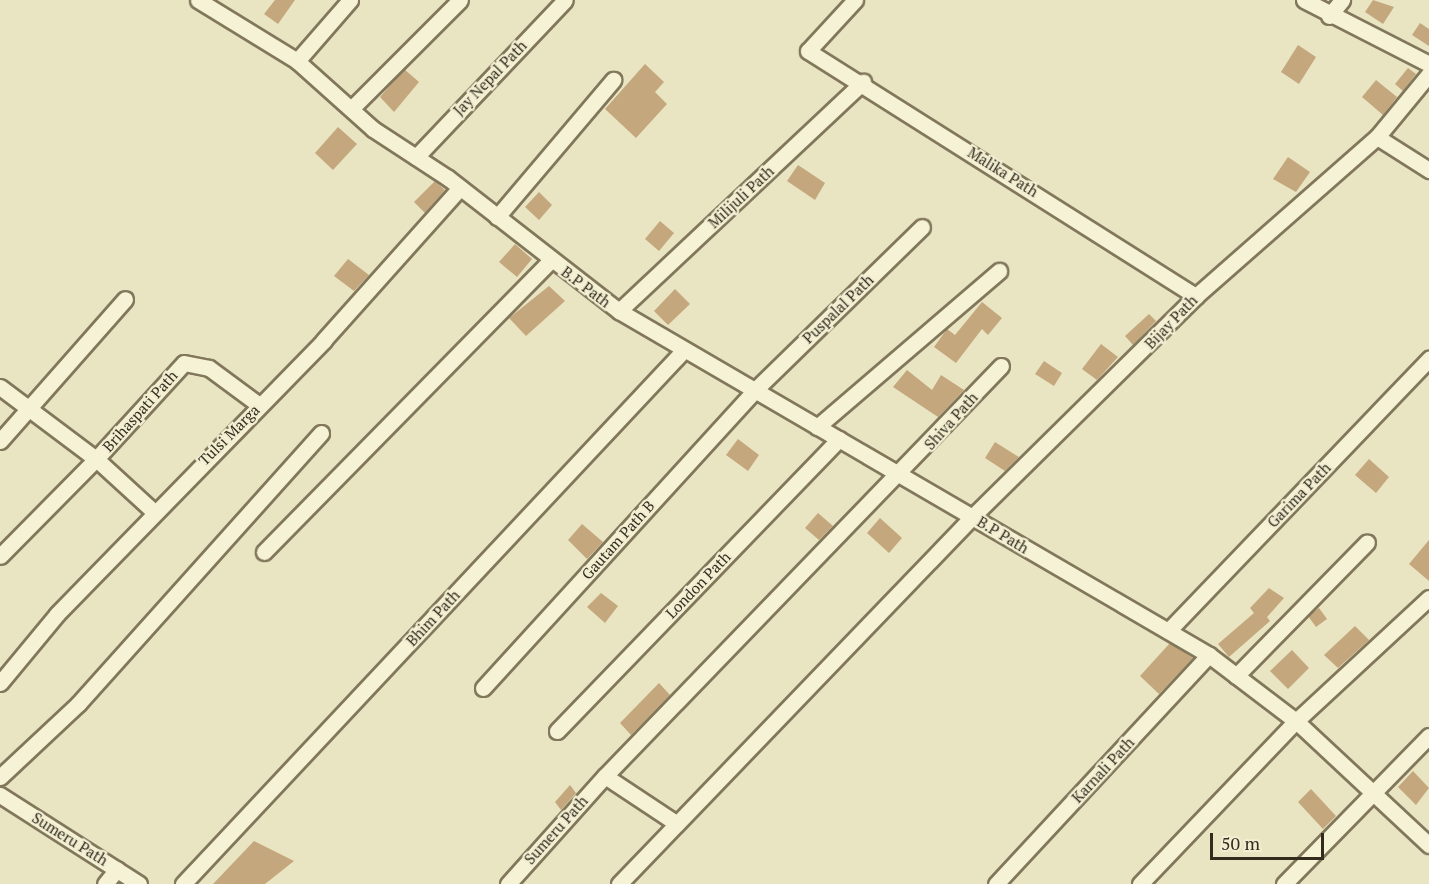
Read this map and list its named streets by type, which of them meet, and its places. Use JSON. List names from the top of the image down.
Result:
{
  "streets": {
    "street": [
      "Jay Nepal Path",
      "Malika Path",
      "Milijuli Path",
      "B.P Path",
      "Puspalal Path",
      "Bijay Path",
      "Brihaspati Path",
      "Shiva Path",
      "Tulsi Marga",
      "Garima Path",
      "Gautam Path B",
      "London Path",
      "Bhim Path",
      "Karnali Path",
      "Sumeru Path"
    ]
  },
  "crossings": [
    ["Jay Nepal Path", "B.P Path"],
    ["Malika Path", "Milijuli Path"],
    ["Malika Path", "Bijay Path"],
    ["Milijuli Path", "B.P Path"],
    ["B.P Path", "Puspalal Path"],
    ["B.P Path", "Bijay Path"],
    ["B.P Path", "Shiva Path"],
    ["B.P Path", "Tulsi Marga"],
    ["B.P Path", "Garima Path"],
    ["B.P Path", "Gautam Path B"],
    ["B.P Path", "London Path"],
    ["B.P Path", "Bhim Path"],
    ["B.P Path", "Karnali Path"],
    ["Puspalal Path", "Gautam Path B"],
    ["Brihaspati Path", "Tulsi Marga"],
    ["Shiva Path", "Sumeru Path"]
  ],
  "scale_bar": "50 m"
}
